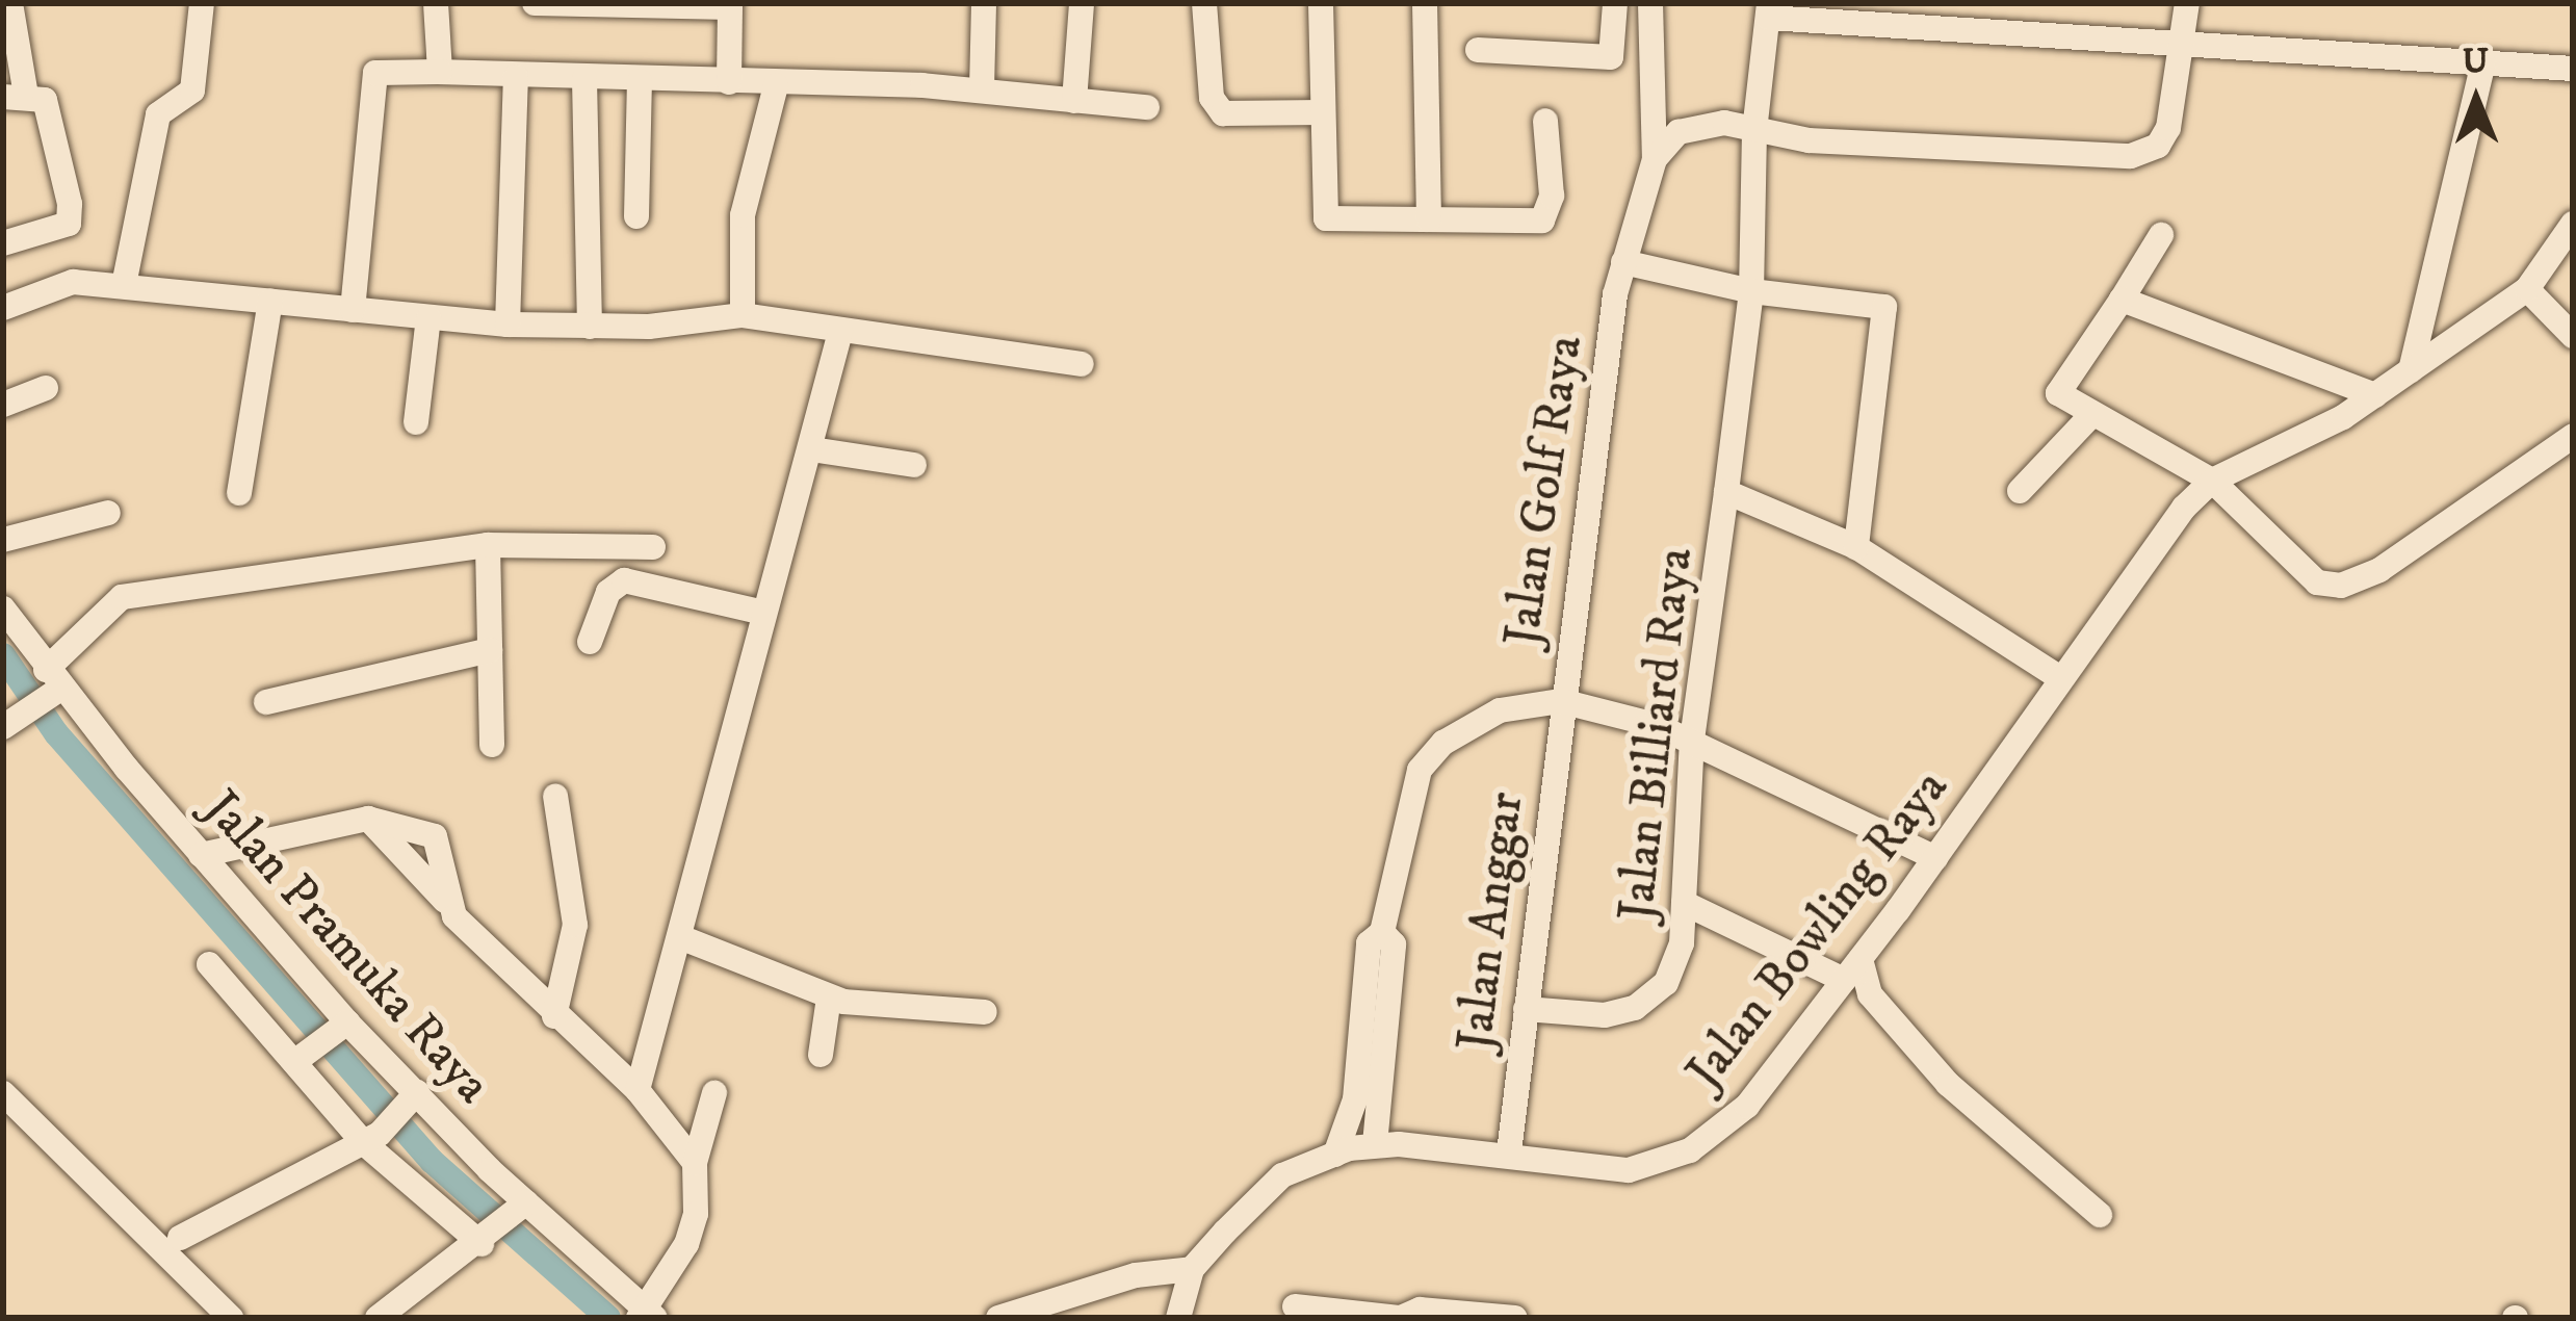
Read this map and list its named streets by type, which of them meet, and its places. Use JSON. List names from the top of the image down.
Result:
{
  "streets": {
    "street": [
      "Jalan Golf Raya",
      "Jalan Billiard Raya",
      "Jalan Anggar",
      "Jalan Bowling Raya",
      "Jalan Pramuka Raya"
    ]
  },
  "crossings": [
    ["Jalan Golf Raya", "Jalan Anggar"],
    ["Jalan Golf Raya", "Jalan Bowling Raya"],
    ["Jalan Billiard Raya", "Jalan Anggar"],
    ["Jalan Billiard Raya", "Jalan Bowling Raya"],
    ["Jalan Anggar", "Jalan Bowling Raya"]
  ],
  "north": "top"
}
